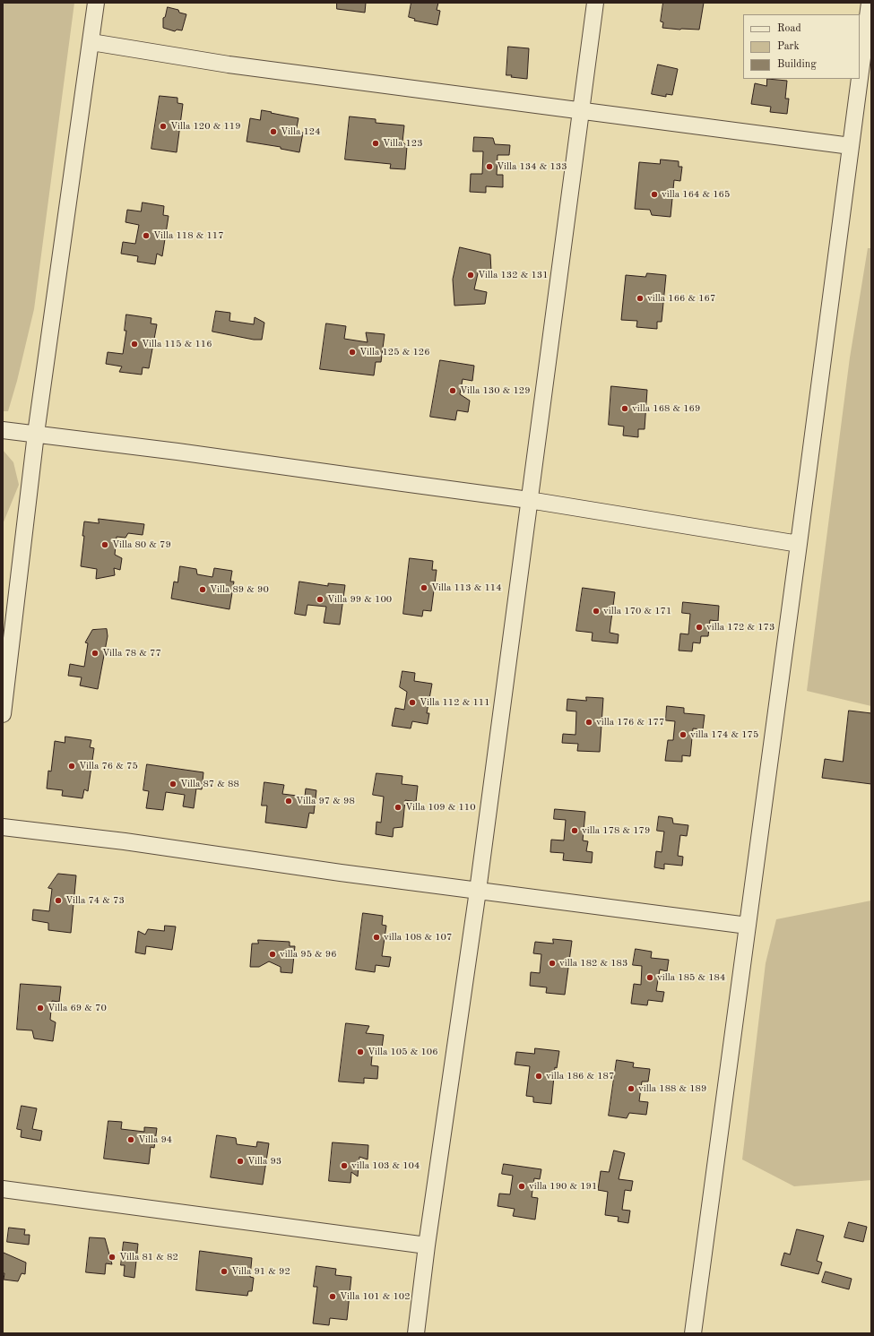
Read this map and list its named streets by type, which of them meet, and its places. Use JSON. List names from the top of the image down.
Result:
{
  "places": [
    "Villa 120 & 119",
    "Villa 124",
    "Villa 123",
    "Villa 134 & 133",
    "villa 164 & 165",
    "Villa 118 & 117",
    "Villa 132 & 131",
    "villa 166 & 167",
    "Villa 115 & 116",
    "Villa 125 & 126",
    "Villa 130 & 129",
    "villa 168 & 169",
    "Villa 80 & 79",
    "Villa 113 & 114",
    "Villa 89 & 90",
    "Villa 99 & 100",
    "villa 170 & 171",
    "villa 172 & 173",
    "Villa 78 & 77",
    "Villa 112 & 111",
    "villa 176 & 177",
    "villa 174 & 175",
    "Villa 76 & 75",
    "Villa 87 & 88",
    "Villa 97 & 98",
    "Villa 109 & 110",
    "villa 178 & 179",
    "Villa 74 & 73",
    "villa 108 & 107",
    "villa 95 & 96",
    "villa 182 & 183",
    "villa 185 & 184",
    "Villa 69 & 70",
    "Villa 105 & 106",
    "villa 186 & 187",
    "villa 188 & 189",
    "Villa 94",
    "Villa 93",
    "villa 103 & 104",
    "villa 190 & 191",
    "Villa 81 & 82",
    "Villa 91 & 92",
    "Villa 101 & 102"
  ],
  "legend": ["Road", "Park", "Building"]
}
